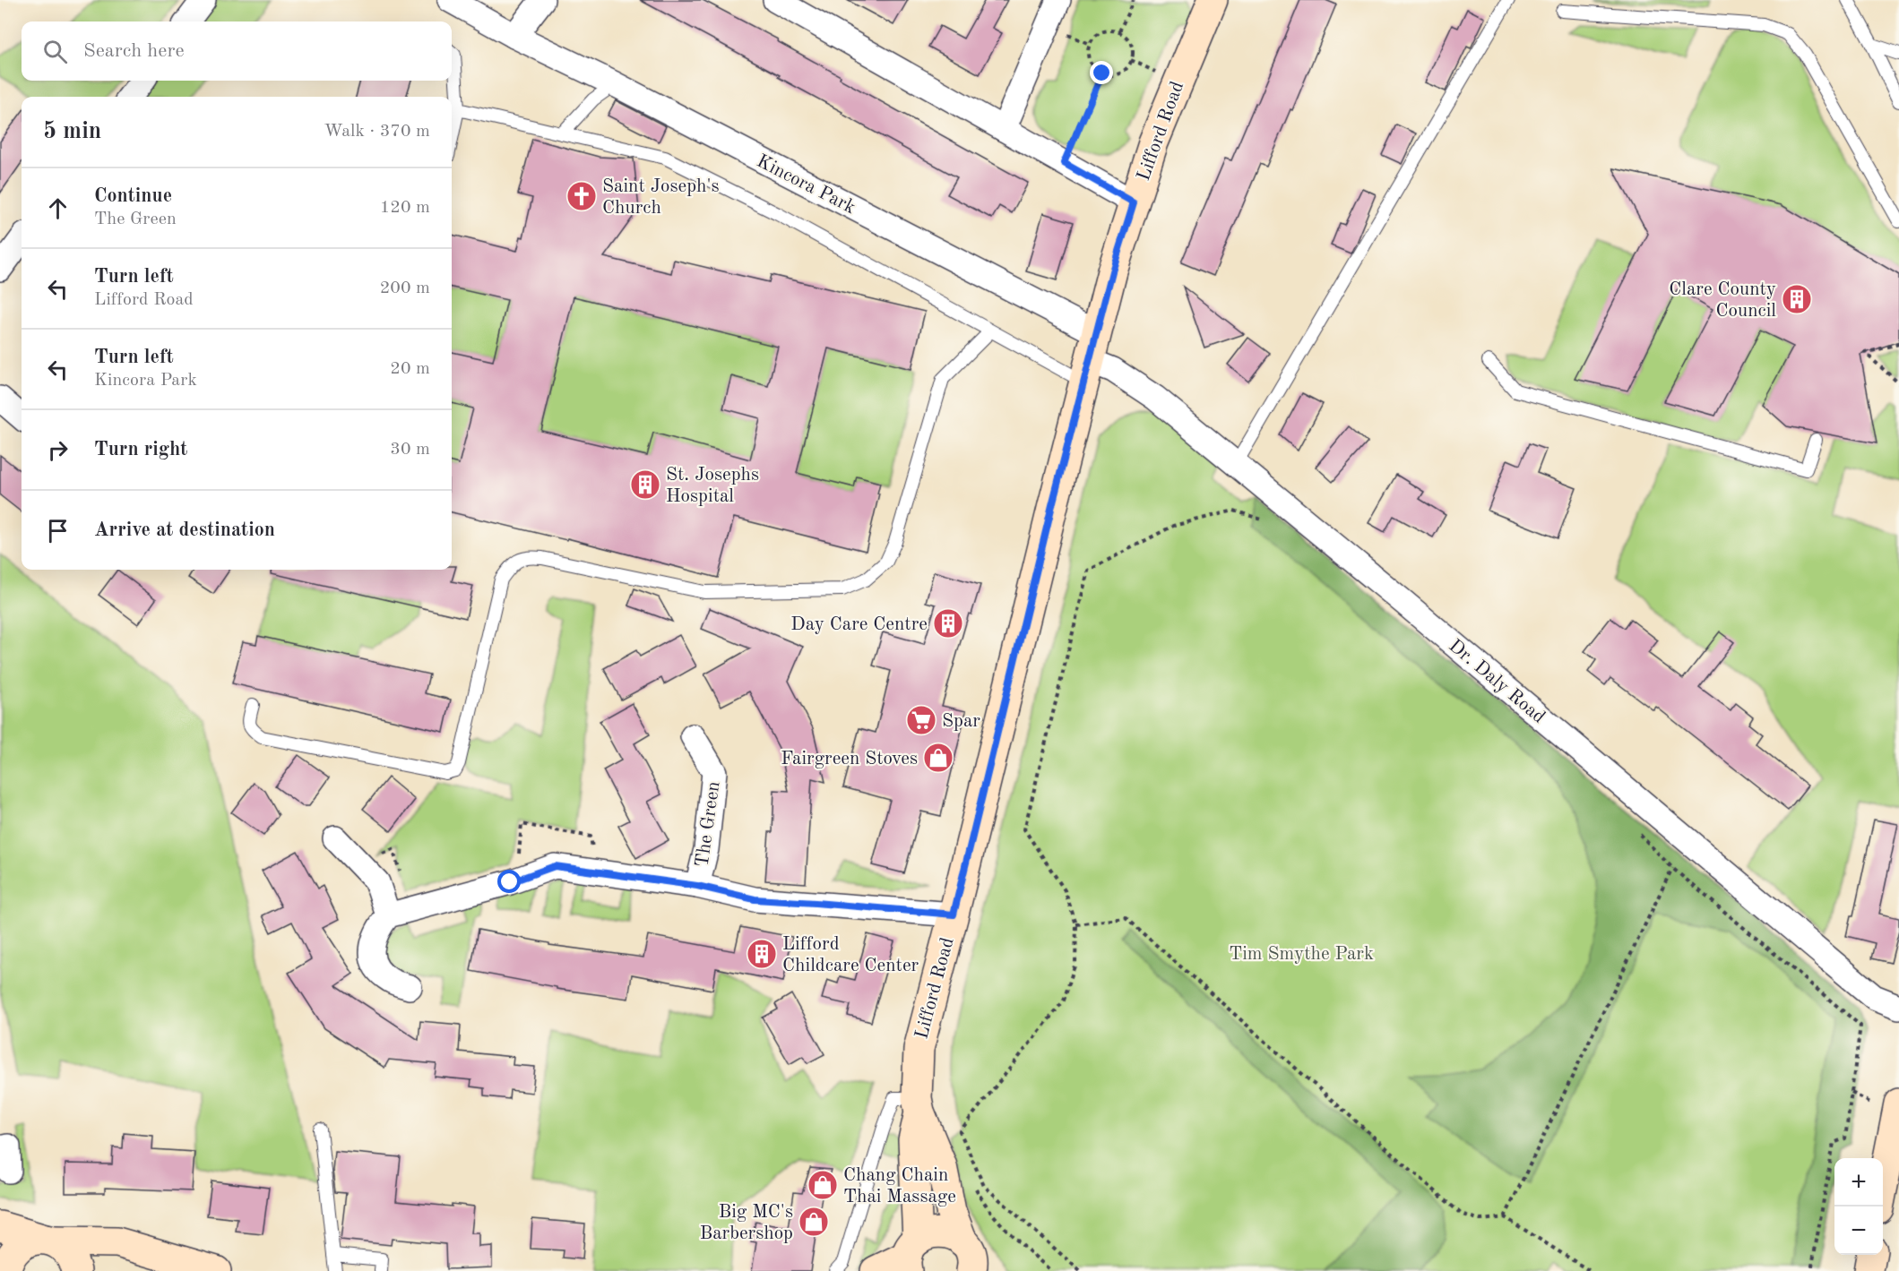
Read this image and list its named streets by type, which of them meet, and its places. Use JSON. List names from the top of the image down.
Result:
{
  "streets": {
    "main road": ["Lifford Road"],
    "street": ["Kincora Park", "Dr. Daly Road", "The Green"]
  },
  "crossings": [
    ["Lifford Road", "Kincora Park"],
    ["Lifford Road", "Dr. Daly Road"],
    ["Lifford Road", "The Green"]
  ],
  "parks": ["Tim Smythe Park"],
  "places": {
    "church": ["Saint Joseph's Church"],
    "building": [
      "Clare County Council",
      "St. Josephs Hospital",
      "Day Care Centre",
      "Lifford Childcare Center"
    ],
    "supermarket": ["Spar"],
    "shop": ["Fairgreen Stoves", "Chang Chain Thai Massage", "Big MC's Barbershop"]
  },
  "page": {
    "search": "Search here",
    "heading": ["5 min", "Walk · 370 m"],
    "list": [
      ["Continue", "The Green", "120 m"],
      ["Turn left", "Lifford Road", "200 m"],
      ["Turn left", "Kincora Park", "20 m"],
      ["Turn right", "30 m"],
      "Arrive at destination"
    ],
    "map_buttons": ["+", "−"]
  }
}
